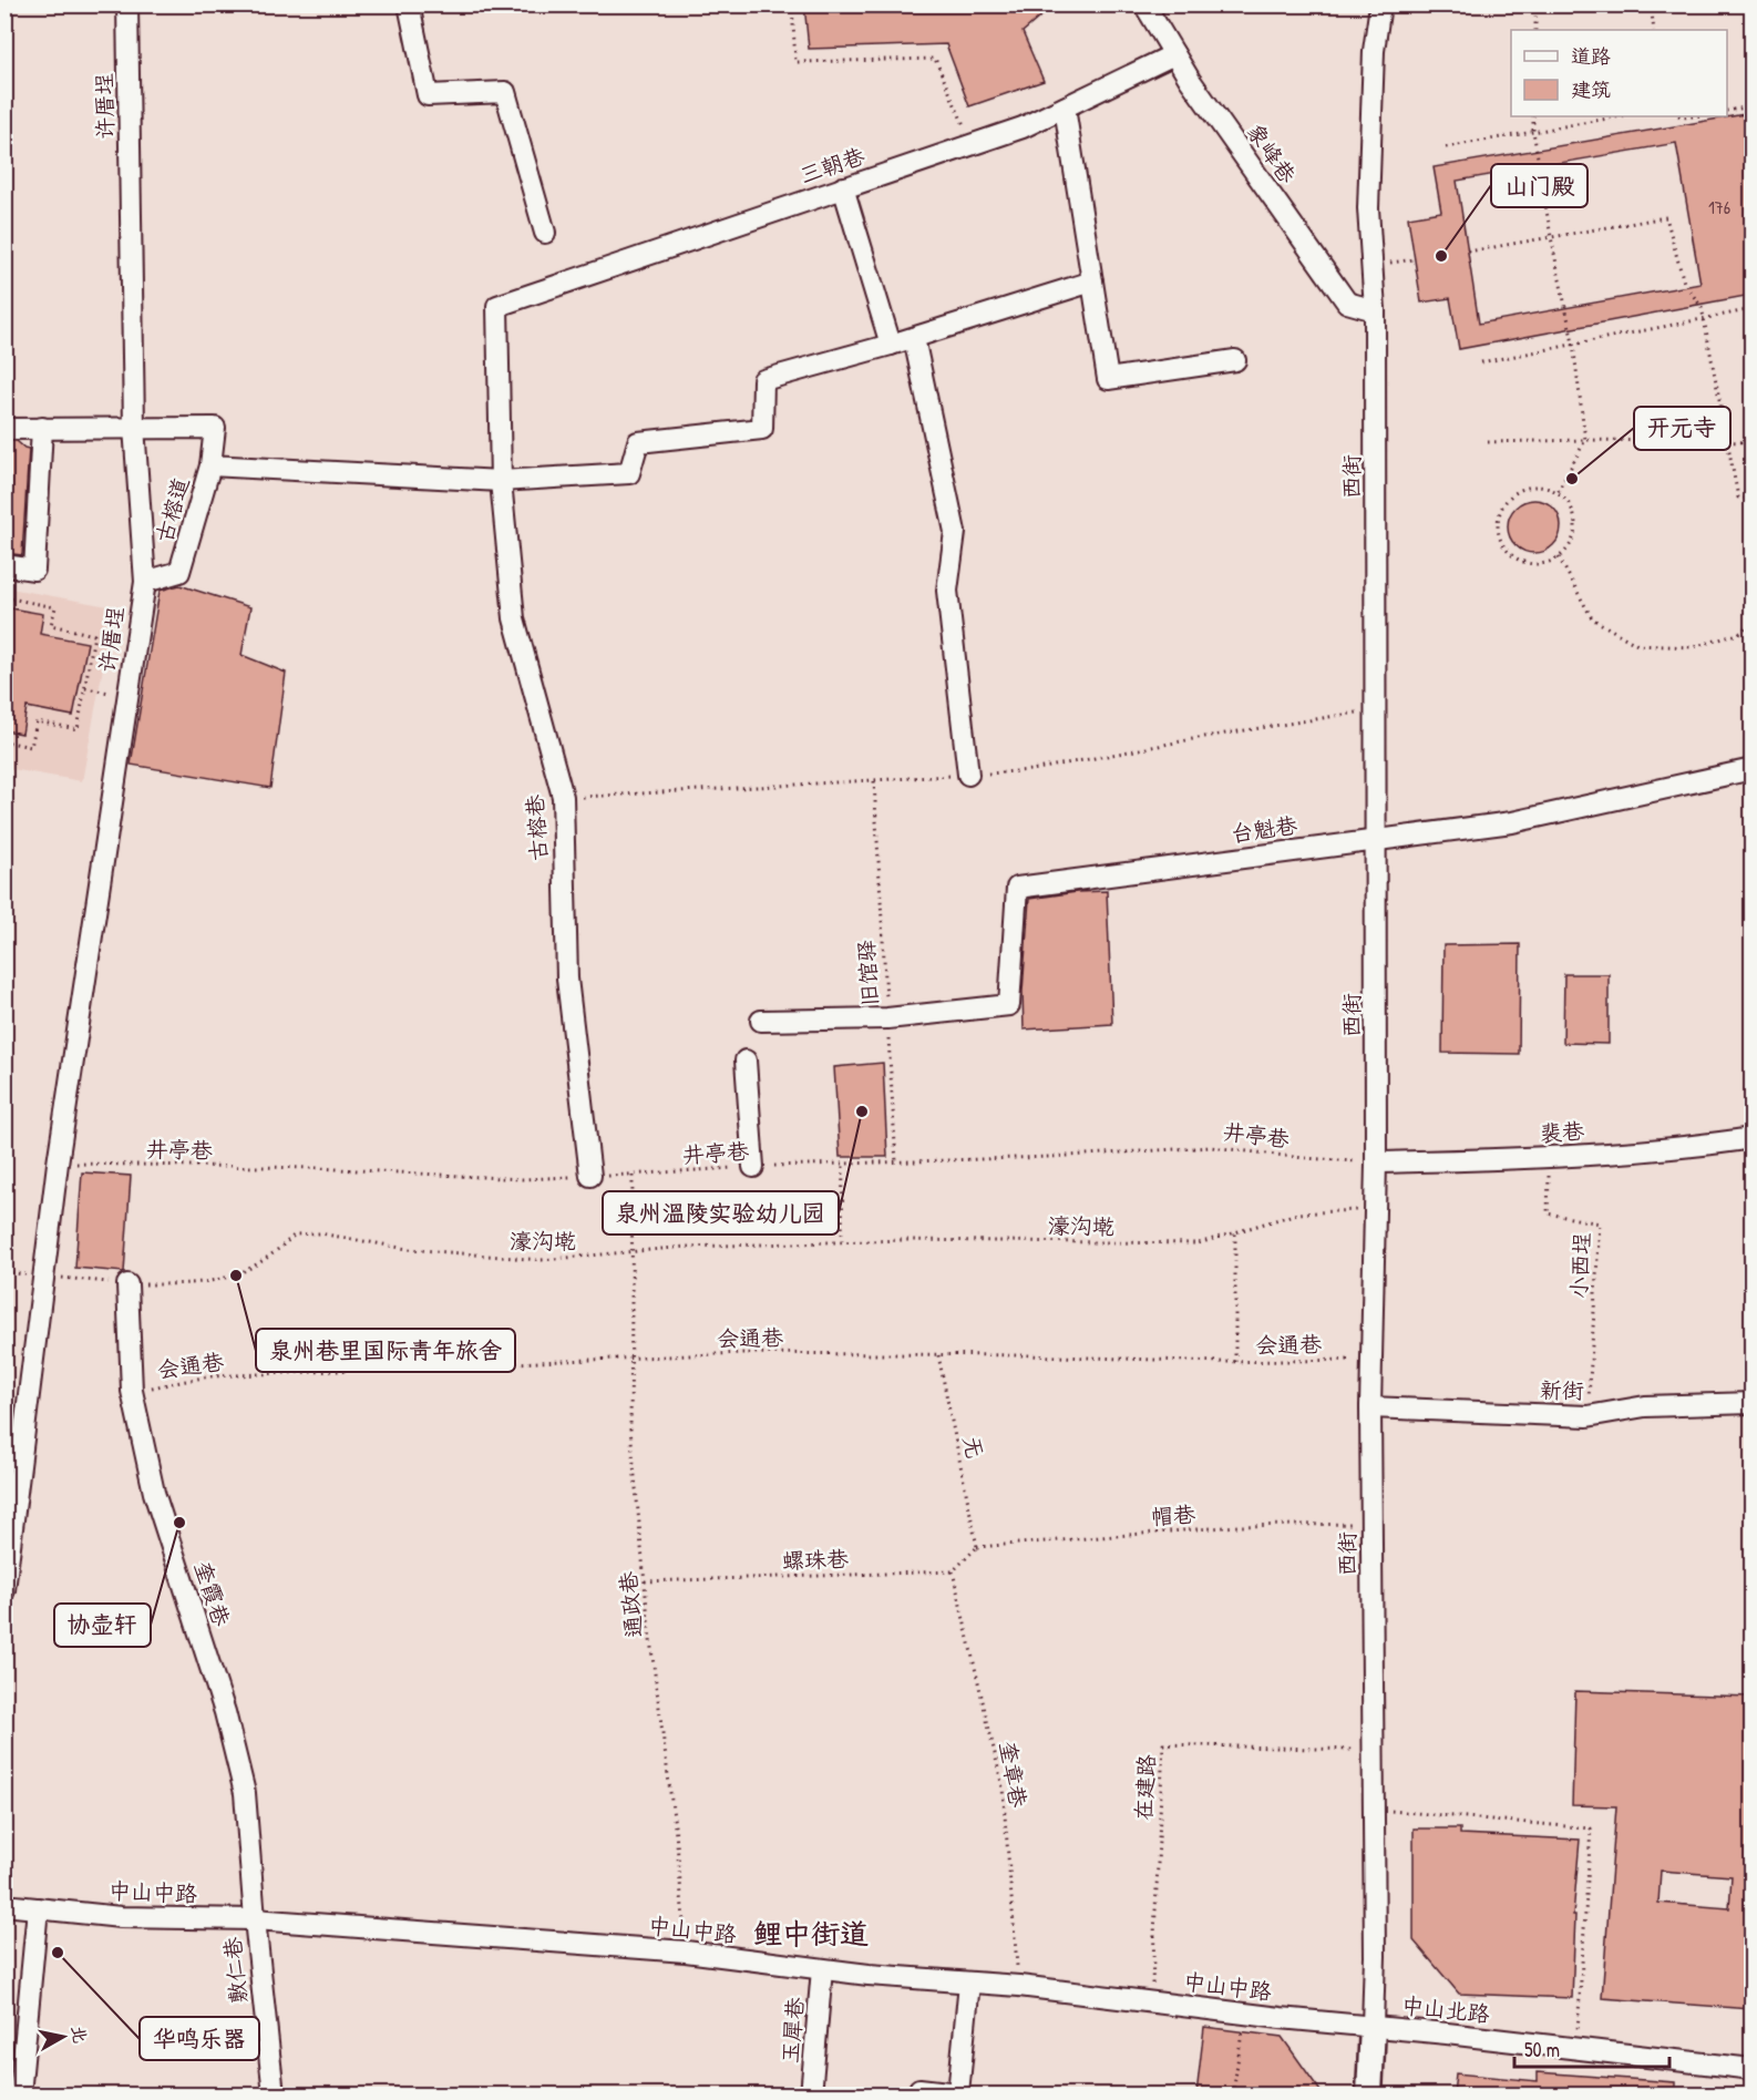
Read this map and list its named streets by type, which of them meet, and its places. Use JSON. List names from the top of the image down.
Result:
{
  "streets": {
    "street": [
      "许厝埕",
      "象峰巷",
      "三朝巷",
      "西街",
      "古榕道",
      "古榕巷",
      "台魁巷",
      "裴巷",
      "新街",
      "奎霞巷",
      "中山中路",
      "敷仁巷",
      "中山北路",
      "玉犀巷"
    ],
    "path": [
      "旧馆驿",
      "井亭巷",
      "濠沟墘",
      "小西埕",
      "会通巷",
      "无",
      "帽巷",
      "螺珠巷",
      "通政巷",
      "奎章巷",
      "在建路"
    ]
  },
  "crossings": [
    ["许厝埕", "古榕道"],
    ["许厝埕", "井亭巷"],
    ["许厝埕", "濠沟墘"],
    ["象峰巷", "三朝巷"],
    ["象峰巷", "西街"],
    ["三朝巷", "古榕巷"],
    ["西街", "台魁巷"],
    ["西街", "裴巷"],
    ["西街", "井亭巷"],
    ["西街", "濠沟墘"],
    ["西街", "会通巷"],
    ["西街", "新街"],
    ["西街", "帽巷"],
    ["西街", "在建路"],
    ["西街", "中山中路"],
    ["西街", "中山北路"],
    ["古榕巷", "井亭巷"],
    ["台魁巷", "旧馆驿"],
    ["旧馆驿", "井亭巷"],
    ["裴巷", "井亭巷"],
    ["裴巷", "小西埕"],
    ["井亭巷", "通政巷"],
    ["濠沟墘", "奎霞巷"],
    ["濠沟墘", "通政巷"],
    ["小西埕", "新街"],
    ["会通巷", "无"],
    ["会通巷", "奎霞巷"],
    ["会通巷", "通政巷"],
    ["无", "帽巷"],
    ["螺珠巷", "通政巷"],
    ["螺珠巷", "奎章巷"],
    ["奎霞巷", "中山中路"],
    ["奎霞巷", "敷仁巷"],
    ["通政巷", "中山中路"],
    ["奎章巷", "中山中路"],
    ["在建路", "中山中路"],
    ["中山中路", "敷仁巷"],
    ["中山中路", "中山北路"],
    ["中山中路", "玉犀巷"]
  ],
  "districts": ["鲤中街道"],
  "places": [
    "山门殿",
    "开元寺",
    "泉州温陵实验幼儿园",
    "泉州巷里国际青年旅舍",
    "协壶轩",
    "华鸣乐器"
  ],
  "house_numbers": ["176"],
  "legend": ["道路", "建筑"],
  "scale_bar": "50 m",
  "north": "right"
}
